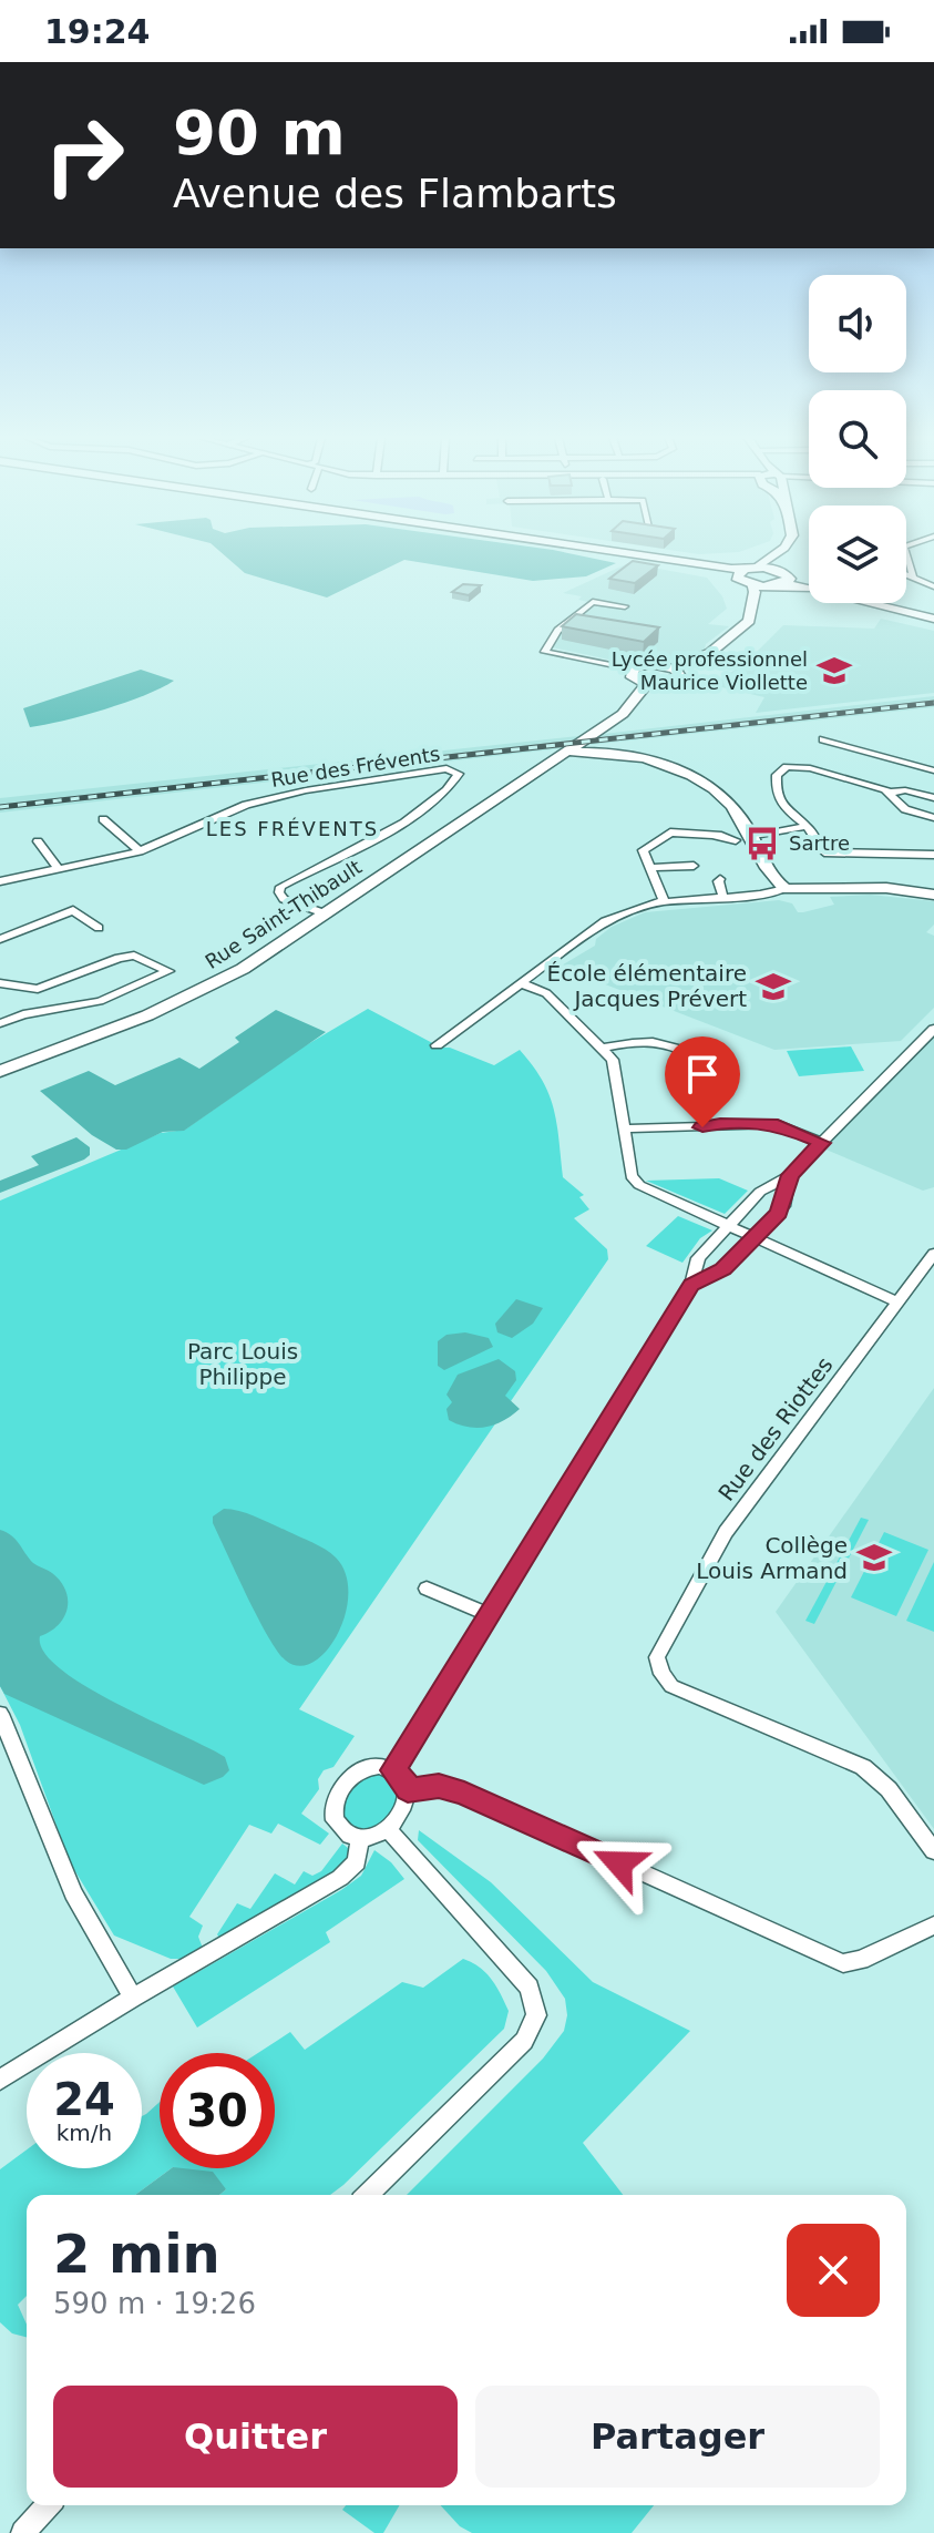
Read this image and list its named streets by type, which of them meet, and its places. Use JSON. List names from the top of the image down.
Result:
{
  "streets": {
    "main road": ["Rue Saint-Thibault"],
    "street": ["Rue des Frévents", "Rue des Riottes"]
  },
  "crossings": [
    ["Rue des Frévents", "Rue Saint-Thibault"]
  ],
  "districts": ["LES FRÉVENTS"],
  "parks": ["Parc Louis Philippe"],
  "places": {
    "school or university": ["Lycée professionnel Maurice Viollette", "École élémentaire Jacques Prévert", "Collège Louis Armand"],
    "bus stop": ["Sartre"]
  },
  "page": {
    "status": "19:24",
    "turn": ["90 m", "Avenue des Flambarts"],
    "speed": "24 km/h",
    "limit": "30",
    "heading": ["2 min", "590 m · 19:26"],
    "buttons": ["Quitter", "Partager"]
  }
}
